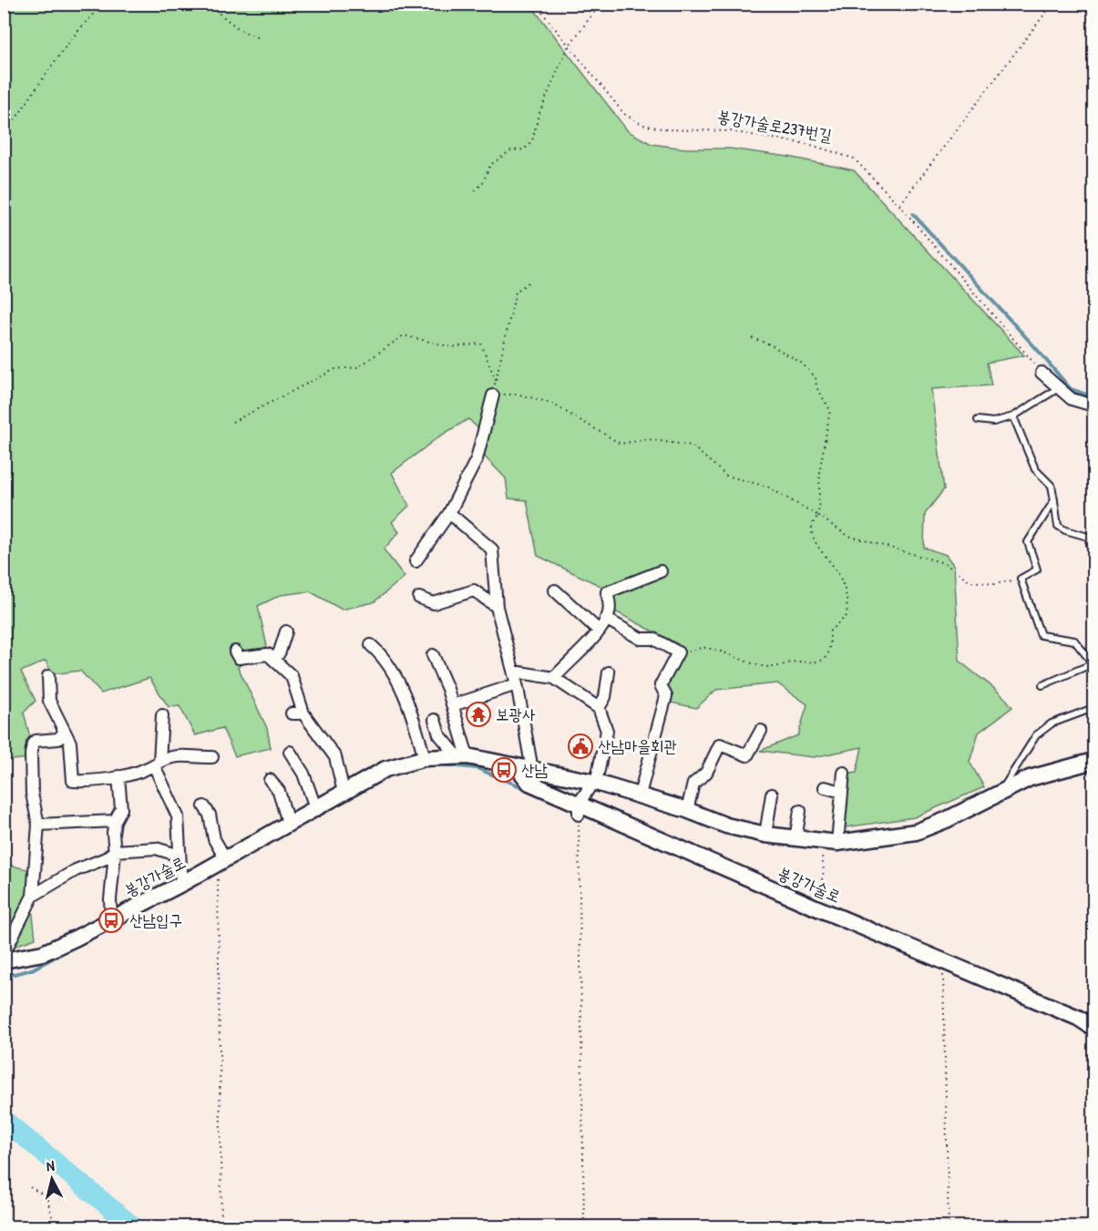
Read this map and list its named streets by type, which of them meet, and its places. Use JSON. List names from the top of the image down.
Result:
{
  "streets": {
    "street": ["봉강가술로"],
    "path": ["봉강가술로237번길"]
  },
  "places": {
    "temple": ["보광사"],
    "public building": ["산남마을회관"],
    "bus stop": ["산남", "산남입구"]
  },
  "north": "top"
}
